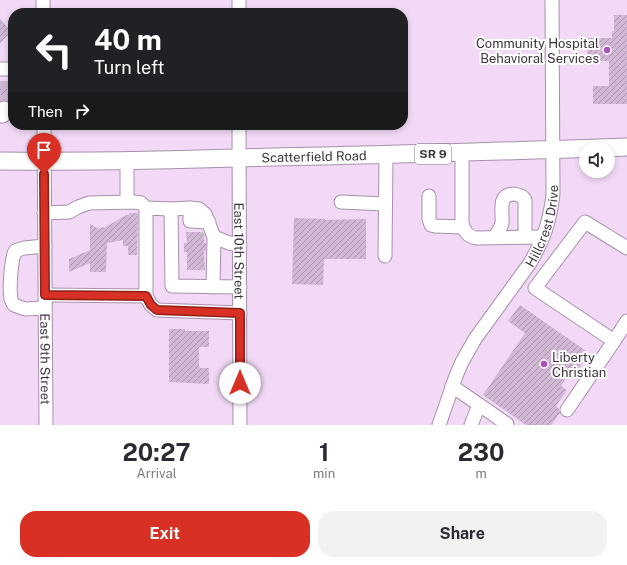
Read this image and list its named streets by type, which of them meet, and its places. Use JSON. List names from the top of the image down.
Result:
{
  "streets": {
    "main road": ["SR 9", "Scatterfield Road"],
    "street": ["Hillcrest Drive", "East 10th Street", "East 9th Street"]
  },
  "crossings": [
    ["Scatterfield Road", "Hillcrest Drive"],
    ["Scatterfield Road", "East 10th Street"],
    ["Scatterfield Road", "East 9th Street"]
  ],
  "places": ["Community Hospital Behavioral Services", "Liberty Christian"],
  "page": {
    "turn": ["40 m", "Turn left"],
    "then": "Then",
    "eta": [
      "20:27",
      "Arrival",
      "1",
      "min",
      "230",
      "m"
    ],
    "buttons": ["Exit", "Share"]
  }
}
